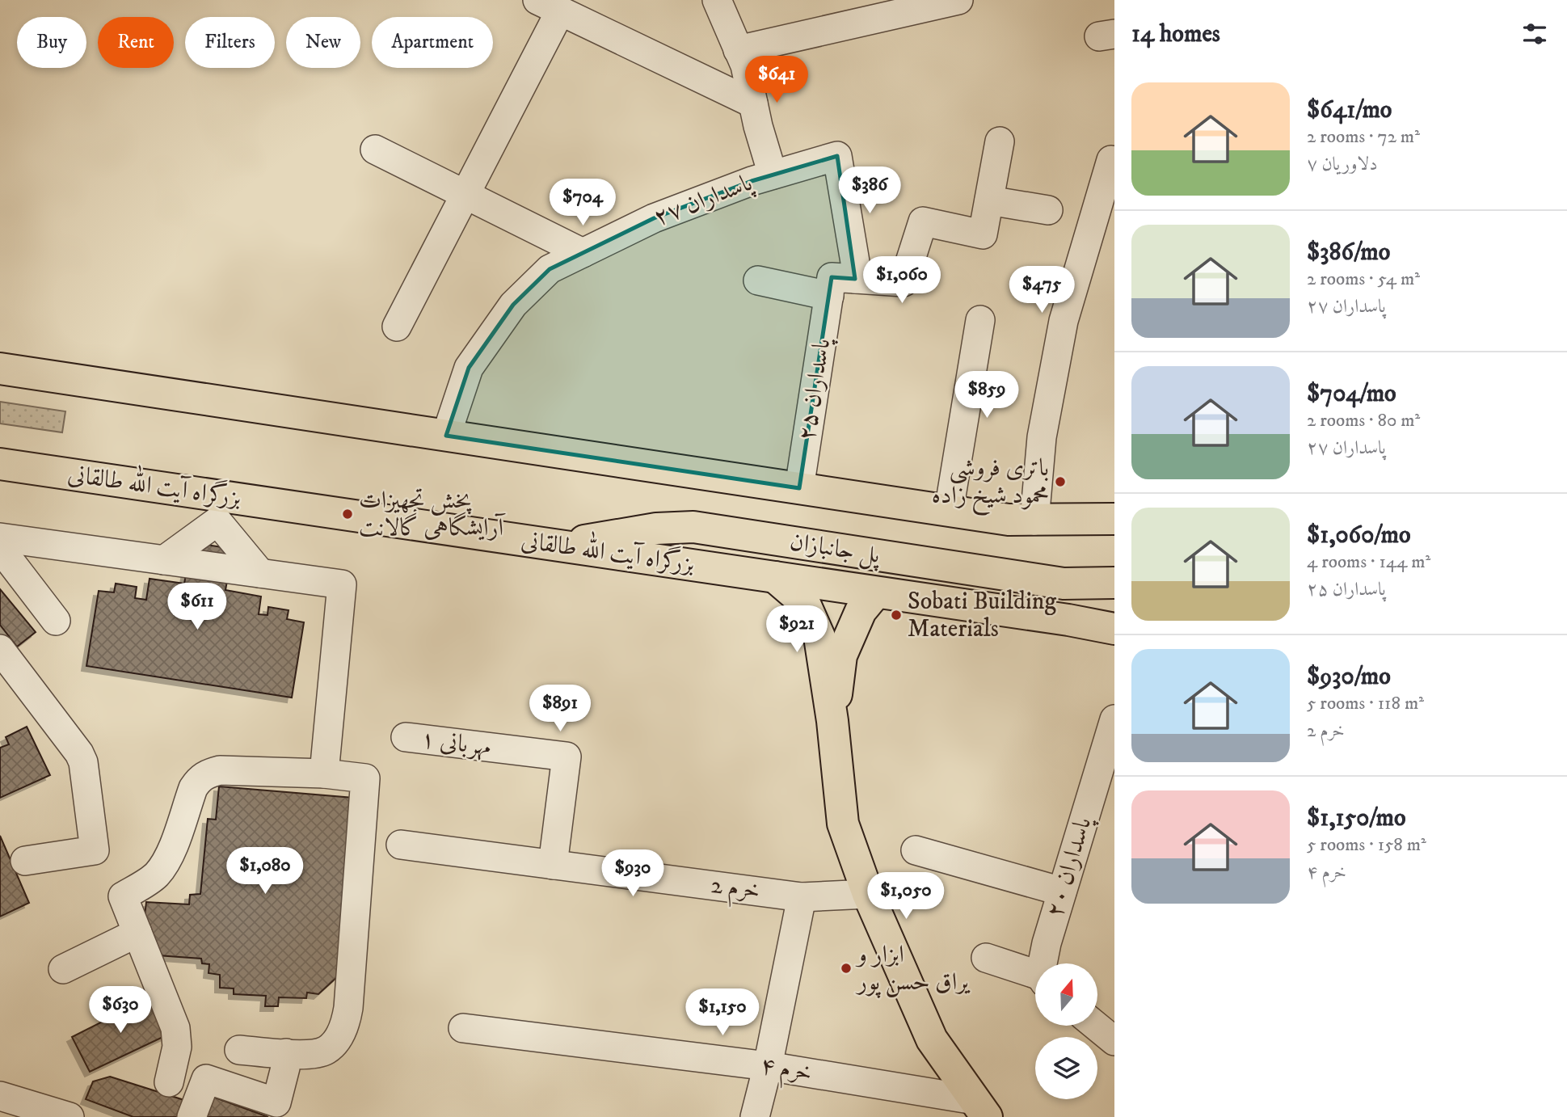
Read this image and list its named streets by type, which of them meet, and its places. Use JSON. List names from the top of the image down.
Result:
{
  "streets": {
    "main road": ["بزرگراه آیت الله طالقانی", "پل جانبازان"],
    "street": [
      "پاسداران ۲۷",
      "پاسداران ۲۵",
      "مهربانی ۱",
      "پاسداران ۲۰",
      "خرم 2",
      "خرم ۴"
    ]
  },
  "crossings": [
    ["پاسداران ۲۷", "پاسداران ۲۵"],
    ["بزرگراه آیت الله طالقانی", "پل جانبازان"],
    ["مهربانی ۱", "خرم 2"]
  ],
  "places": [
    "باتری فروشی محمود شیخ زاده",
    "پخش تجهیزات آرایشگاهی گالانت",
    "Sobati Building Materials",
    "ابزار و یراق حسن پور"
  ],
  "north": "top",
  "page": {
    "heading": "14 homes",
    "chip": [
      "Buy",
      "Rent",
      "Filters",
      "New",
      "Apartment"
    ],
    "price": [
      "$641",
      "$386",
      "$704",
      "$1,060",
      "$475",
      "$859",
      "$611",
      "$921",
      "$891",
      "$1,080",
      "$930",
      "$1,050",
      "$630",
      "$1,150"
    ],
    "list": [
      {
        "name": "$641/mo",
        "note": "2 rooms · 72 m² · دلاوریان ۷"
      },
      {
        "name": "$386/mo",
        "note": "2 rooms · 54 m² · پاسداران ۲۷"
      },
      {
        "name": "$704/mo",
        "note": "2 rooms · 80 m² · پاسداران ۲۷"
      },
      {
        "name": "$1,060/mo",
        "note": "4 rooms · 144 m² · پاسداران ۲۵"
      },
      {
        "name": "$930/mo",
        "note": "5 rooms · 118 m² · خرم 2"
      },
      {
        "name": "$1,150/mo",
        "note": "5 rooms · 158 m² · خرم ۴"
      }
    ]
  }
}
